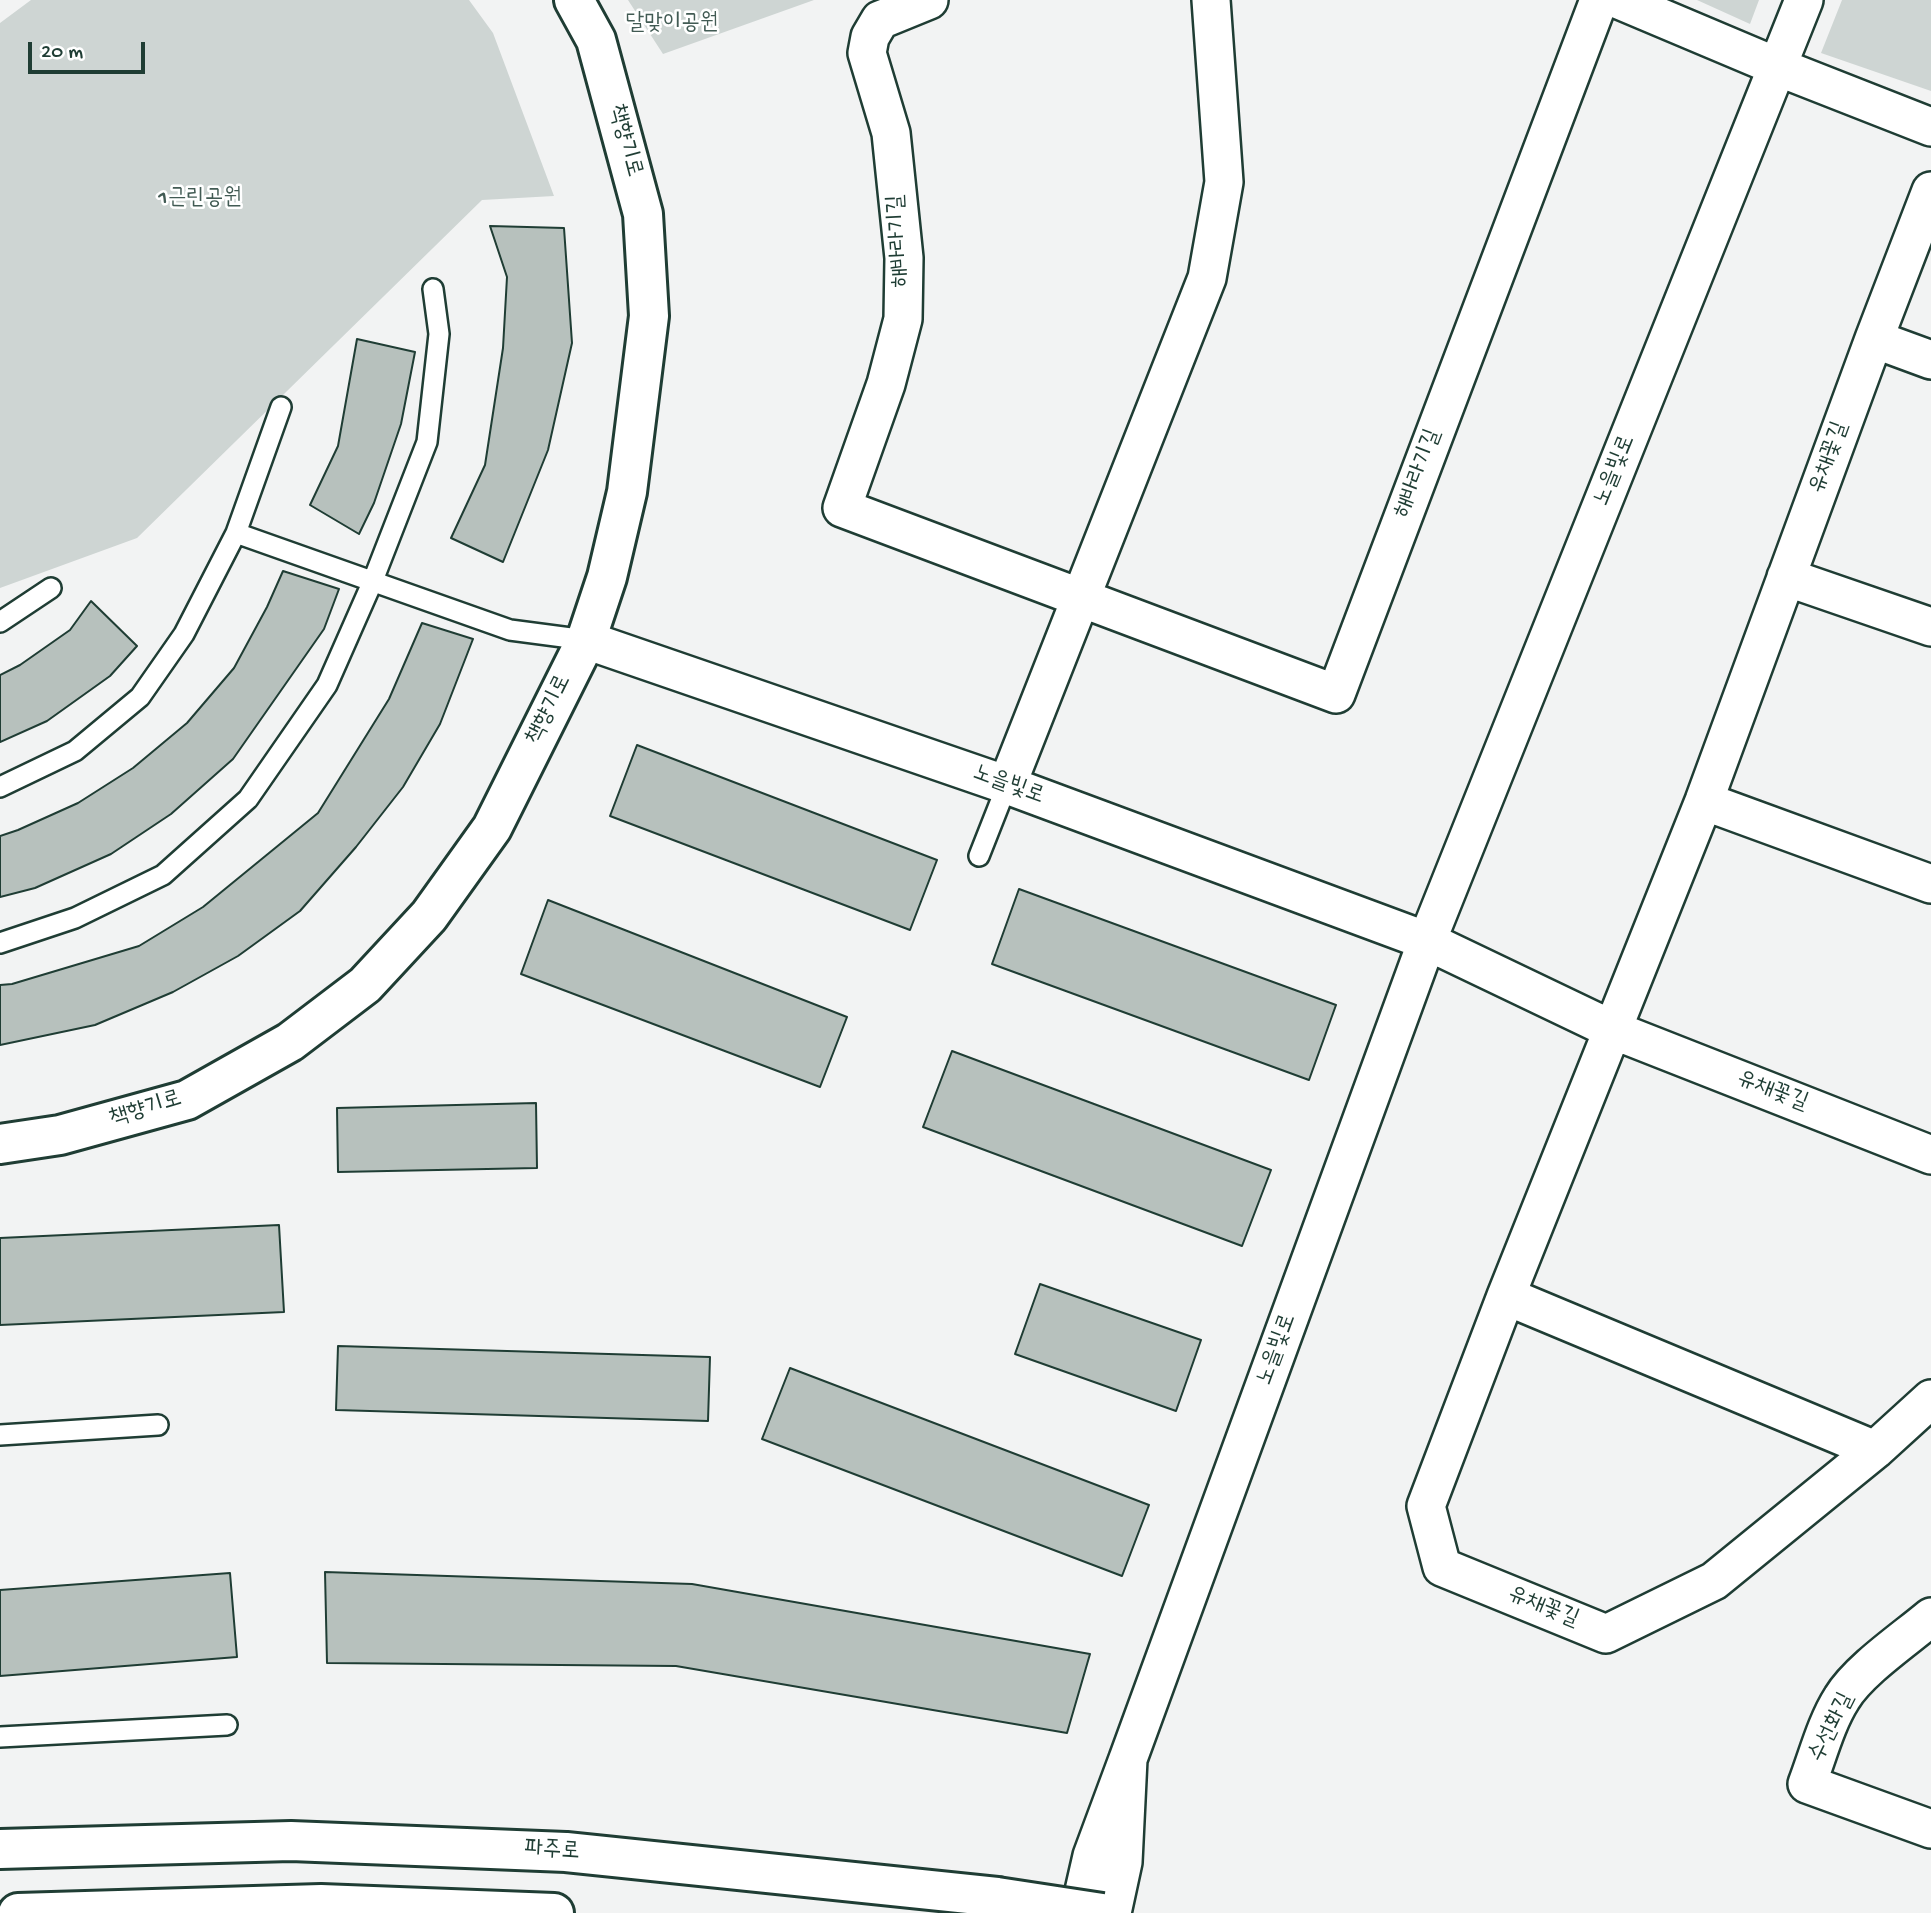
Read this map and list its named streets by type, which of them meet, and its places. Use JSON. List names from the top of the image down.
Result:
{
  "streets": {
    "main road": ["책향기로", "파주로"],
    "street": [
      "해바라기길",
      "유채꽃길",
      "노을빛로",
      "수선화길"
    ]
  },
  "crossings": [
    ["책향기로", "노을빛로"],
    ["유채꽃길", "노을빛로"]
  ],
  "parks": ["달맞이공원", "1근린공원"],
  "scale_bar": "20 m"
}
